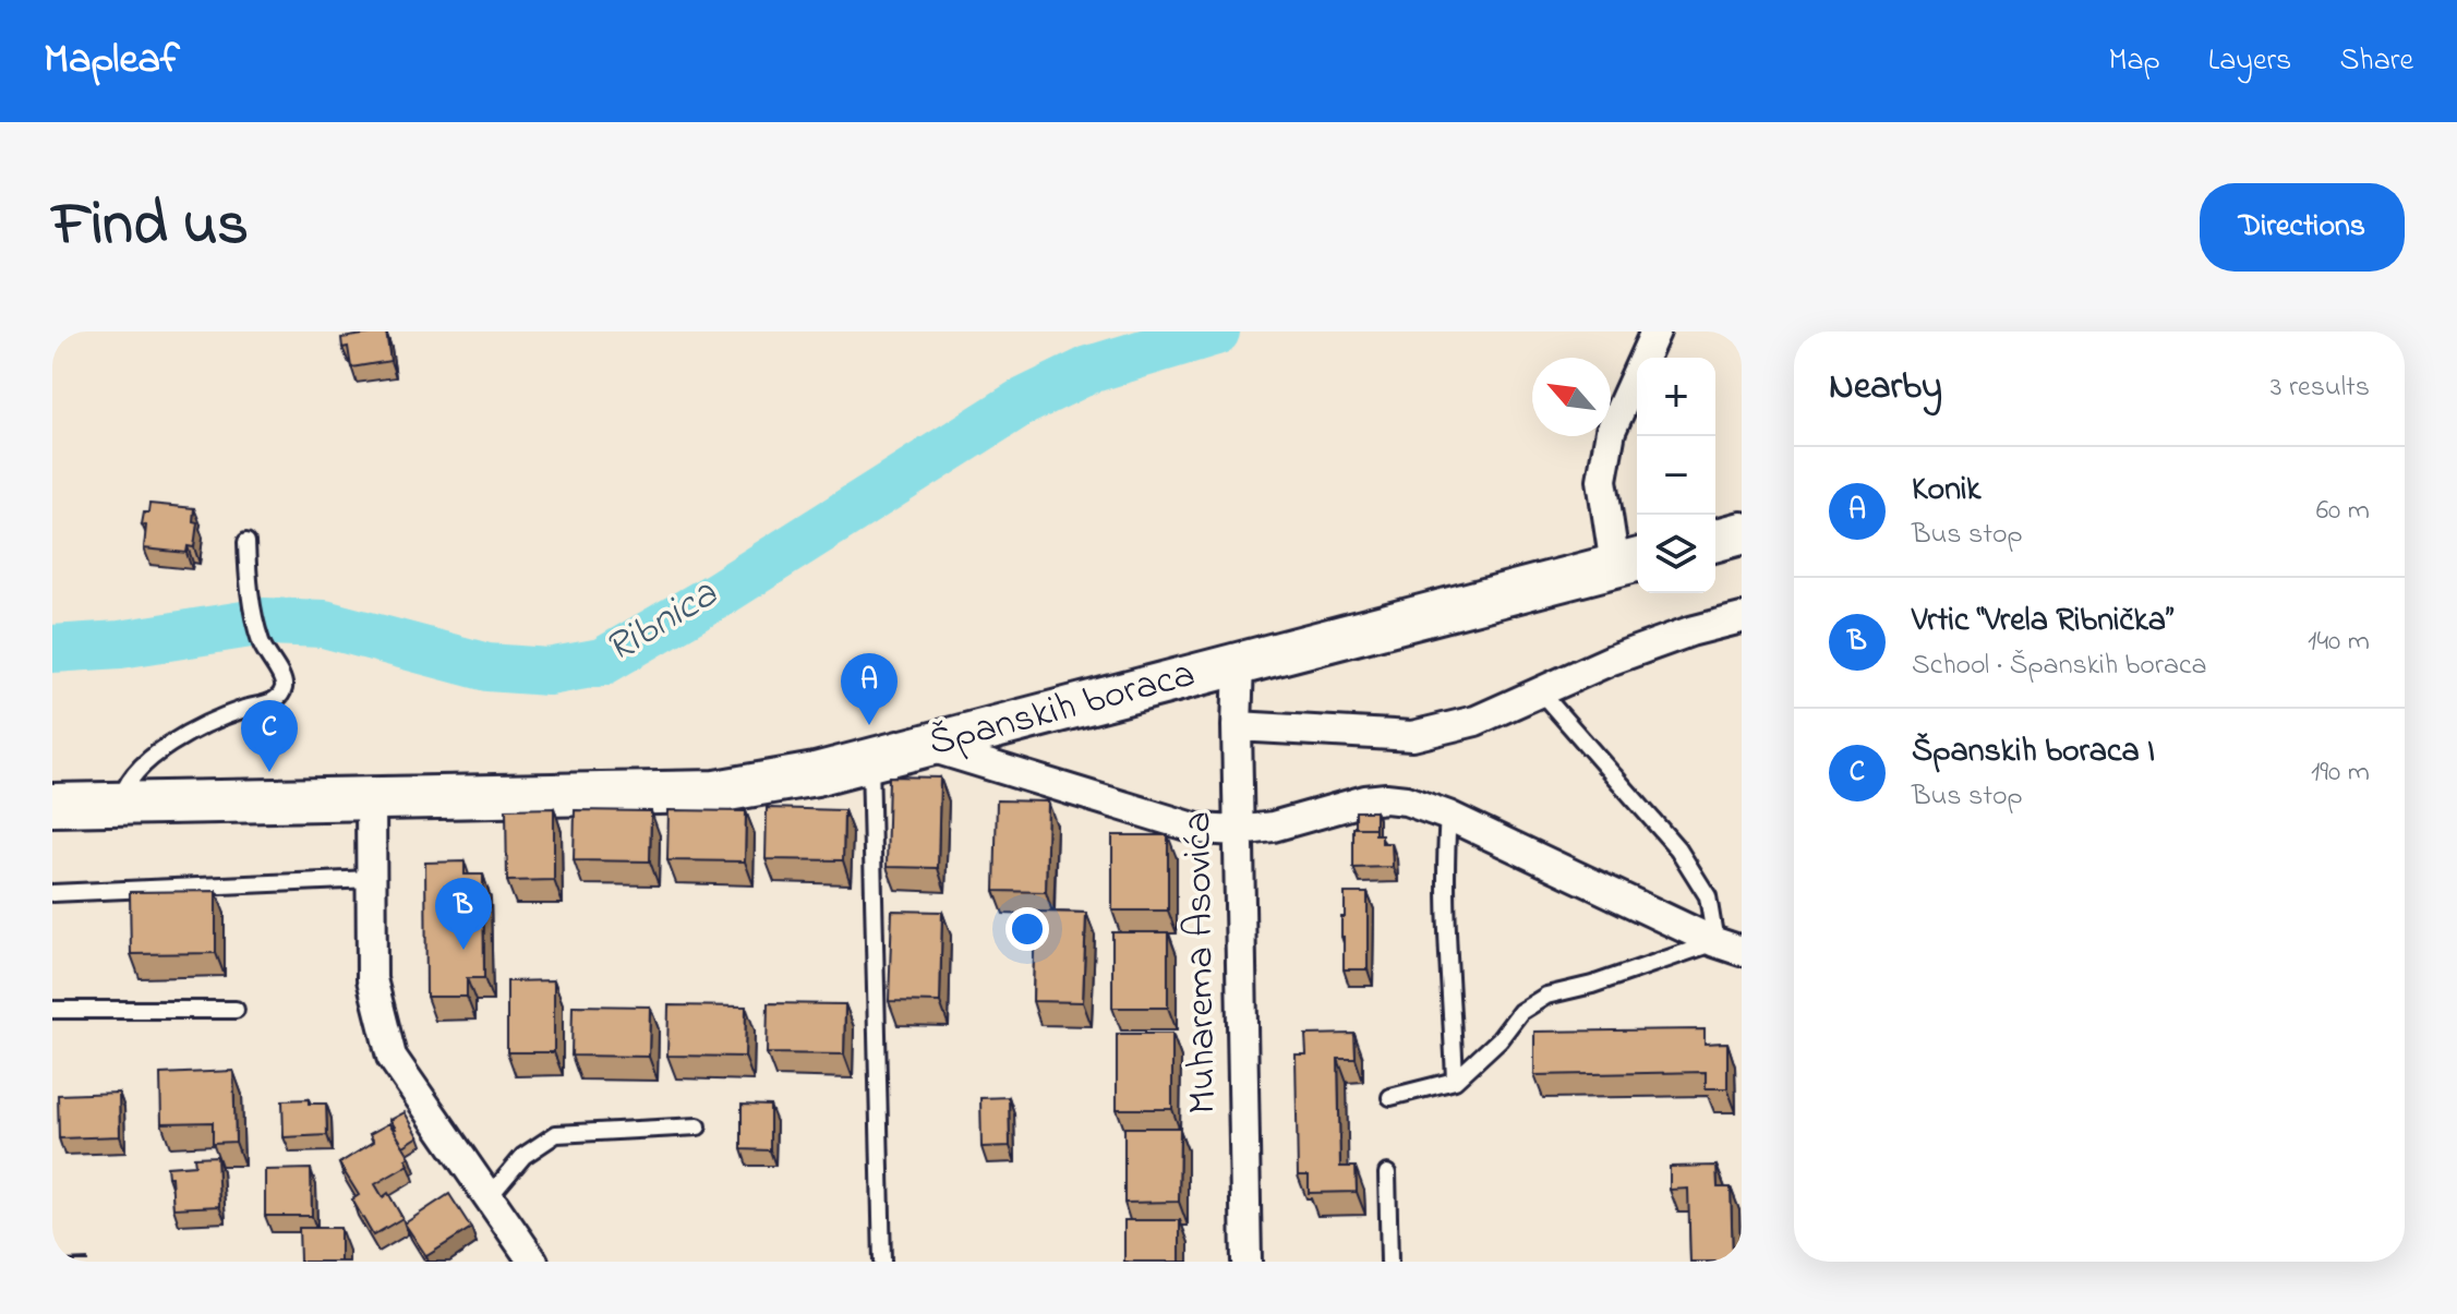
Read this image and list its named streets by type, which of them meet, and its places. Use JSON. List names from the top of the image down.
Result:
{
  "streets": {
    "main road": ["Španskih boraca"],
    "street": ["Muharema Asovića"]
  },
  "crossings": [
    ["Španskih boraca", "Muharema Asovića"]
  ],
  "water": ["Ribnica"],
  "north": "top left",
  "page": {
    "header": "Mapleaf",
    "nav": ["Map", "Layers", "Share"],
    "title": "Find us",
    "buttons": "Directions",
    "heading": ["Nearby", "3 results"],
    "map_buttons": ["+", "−"],
    "list": [
      {
        "mark": "A",
        "name": "Konik",
        "note": "Bus stop",
        "value": "60 m"
      },
      {
        "mark": "B",
        "name": "Vrtic “Vrela Ribnička”",
        "note": "School · Španskih boraca",
        "value": "140 m"
      },
      {
        "mark": "C",
        "name": "Španskih boraca I",
        "note": "Bus stop",
        "value": "190 m"
      }
    ],
    "pins": ["A", "C", "B"]
  }
}
